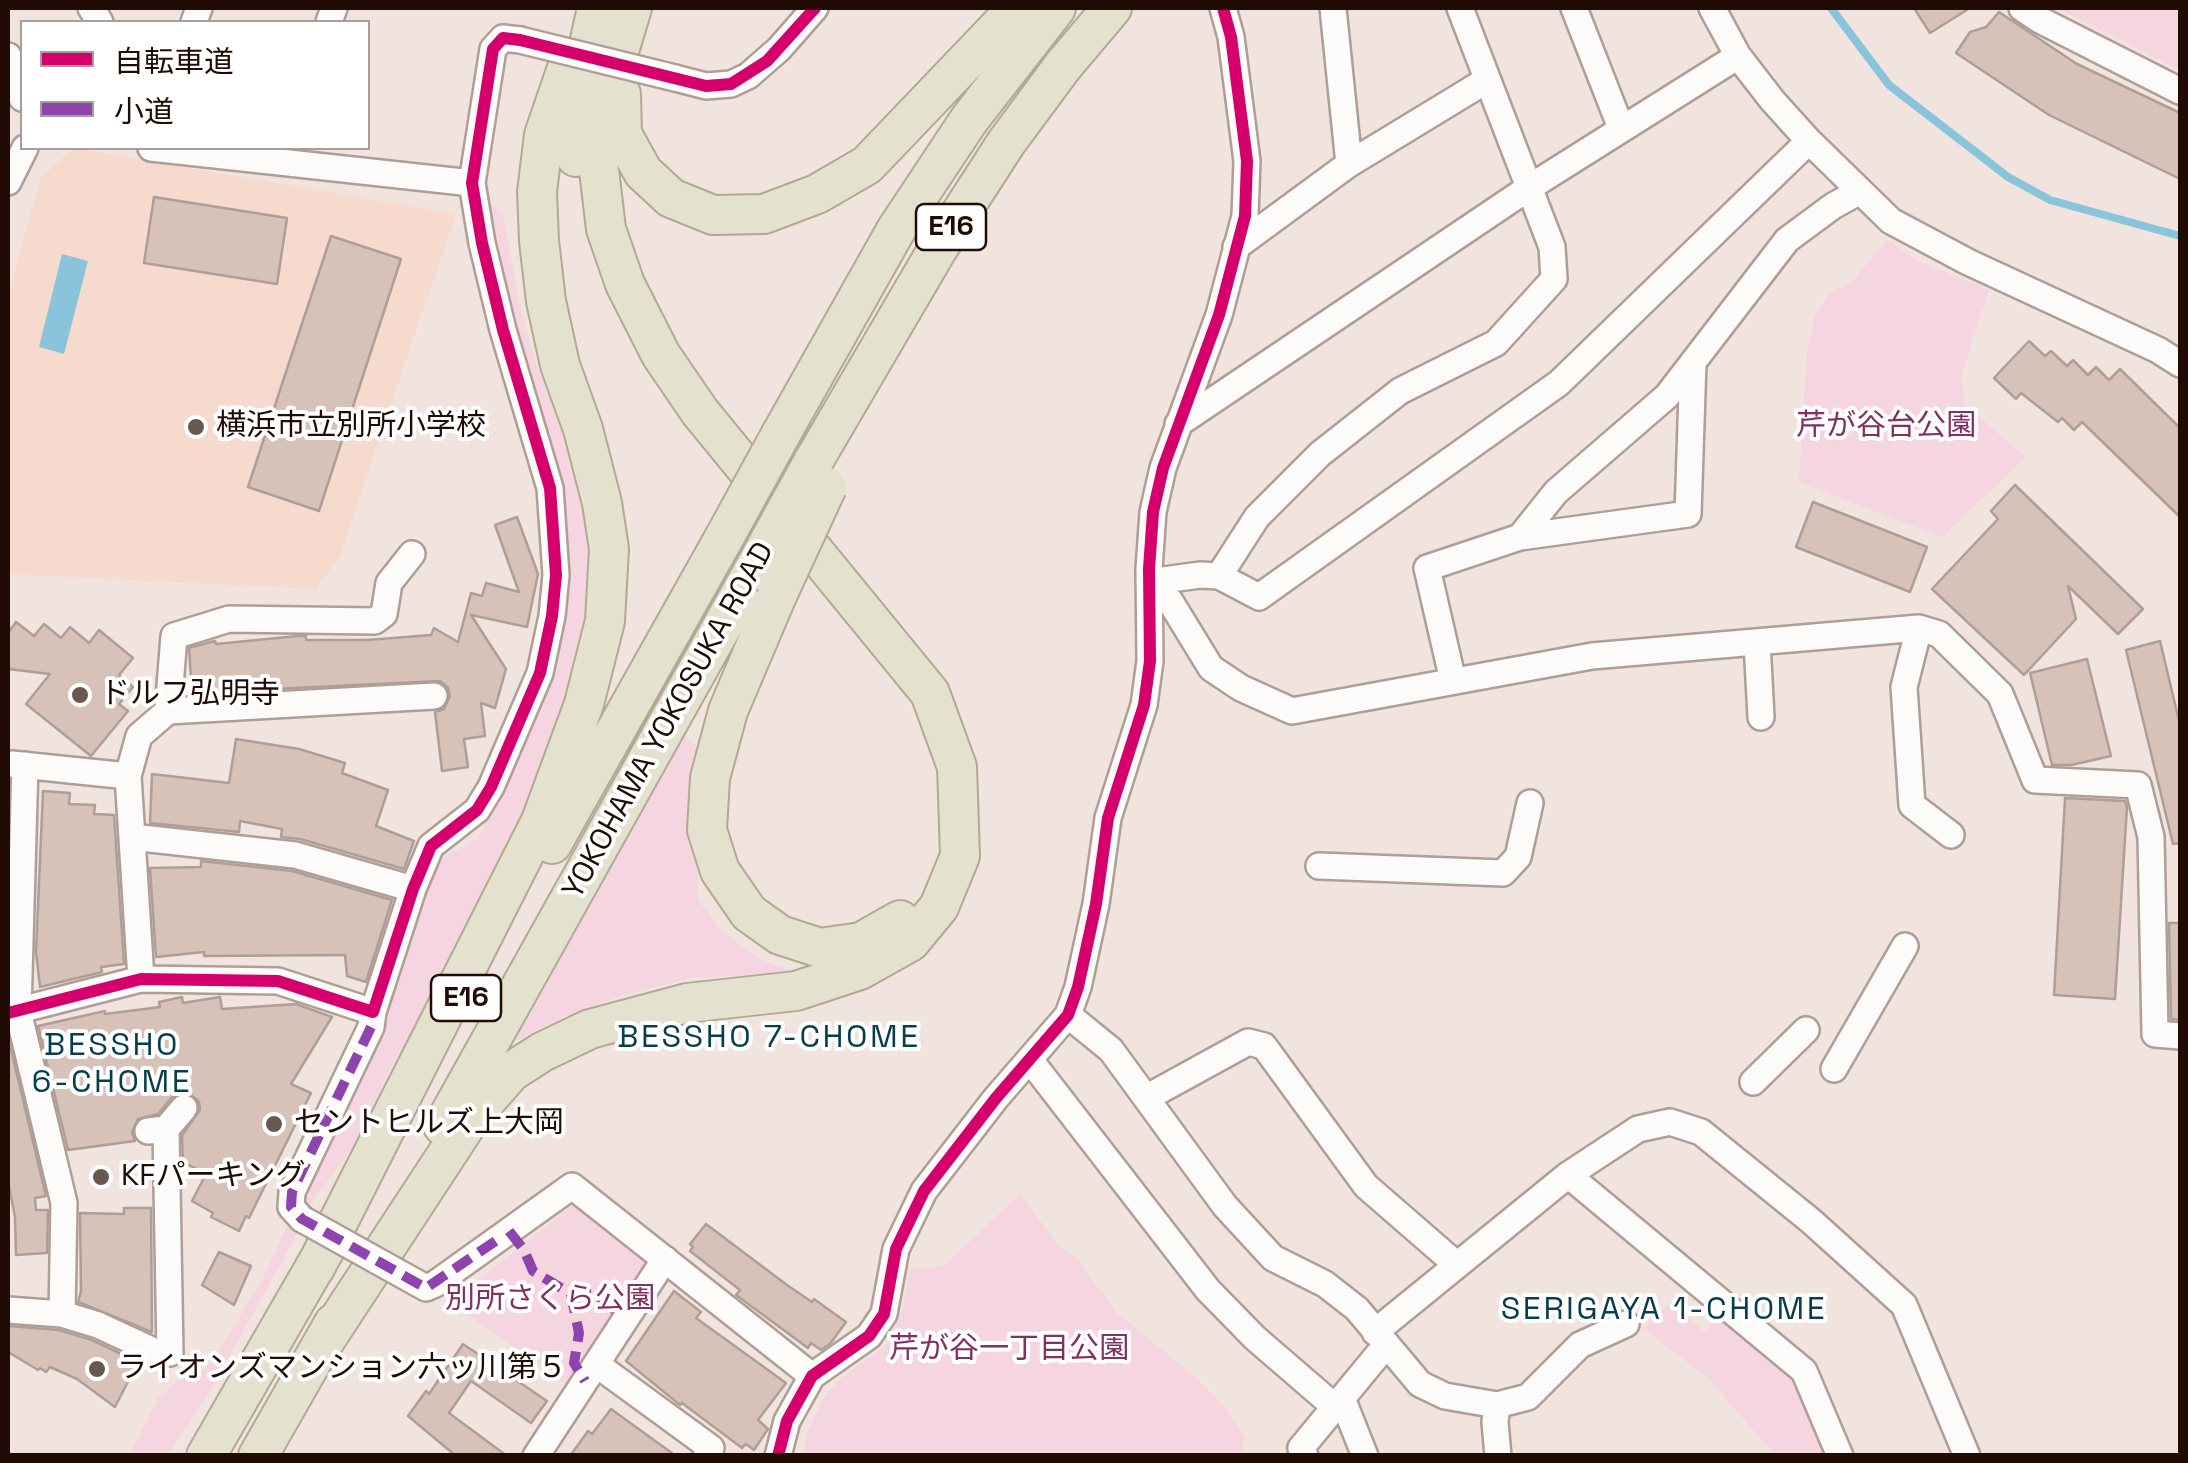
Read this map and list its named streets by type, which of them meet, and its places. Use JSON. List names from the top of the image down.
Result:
{
  "streets": {
    "highway": ["E16", "YOKOHAMA YOKOSUKA ROAD"]
  },
  "districts": ["BESSHO 7-CHOME", "BESSHO 6-CHOME", "SERIGAYA 1-CHOME"],
  "parks": ["芹が谷台公園", "別所さくら公園", "芹が谷一丁目公園"],
  "places": [
    "横浜市立別所小学校",
    "ドルフ弘明寺",
    "セントヒルズ上大岡",
    "KFパーキング",
    "ライオンズマンション六ッ川第５"
  ],
  "legend": ["自転車道", "小道"]
}
